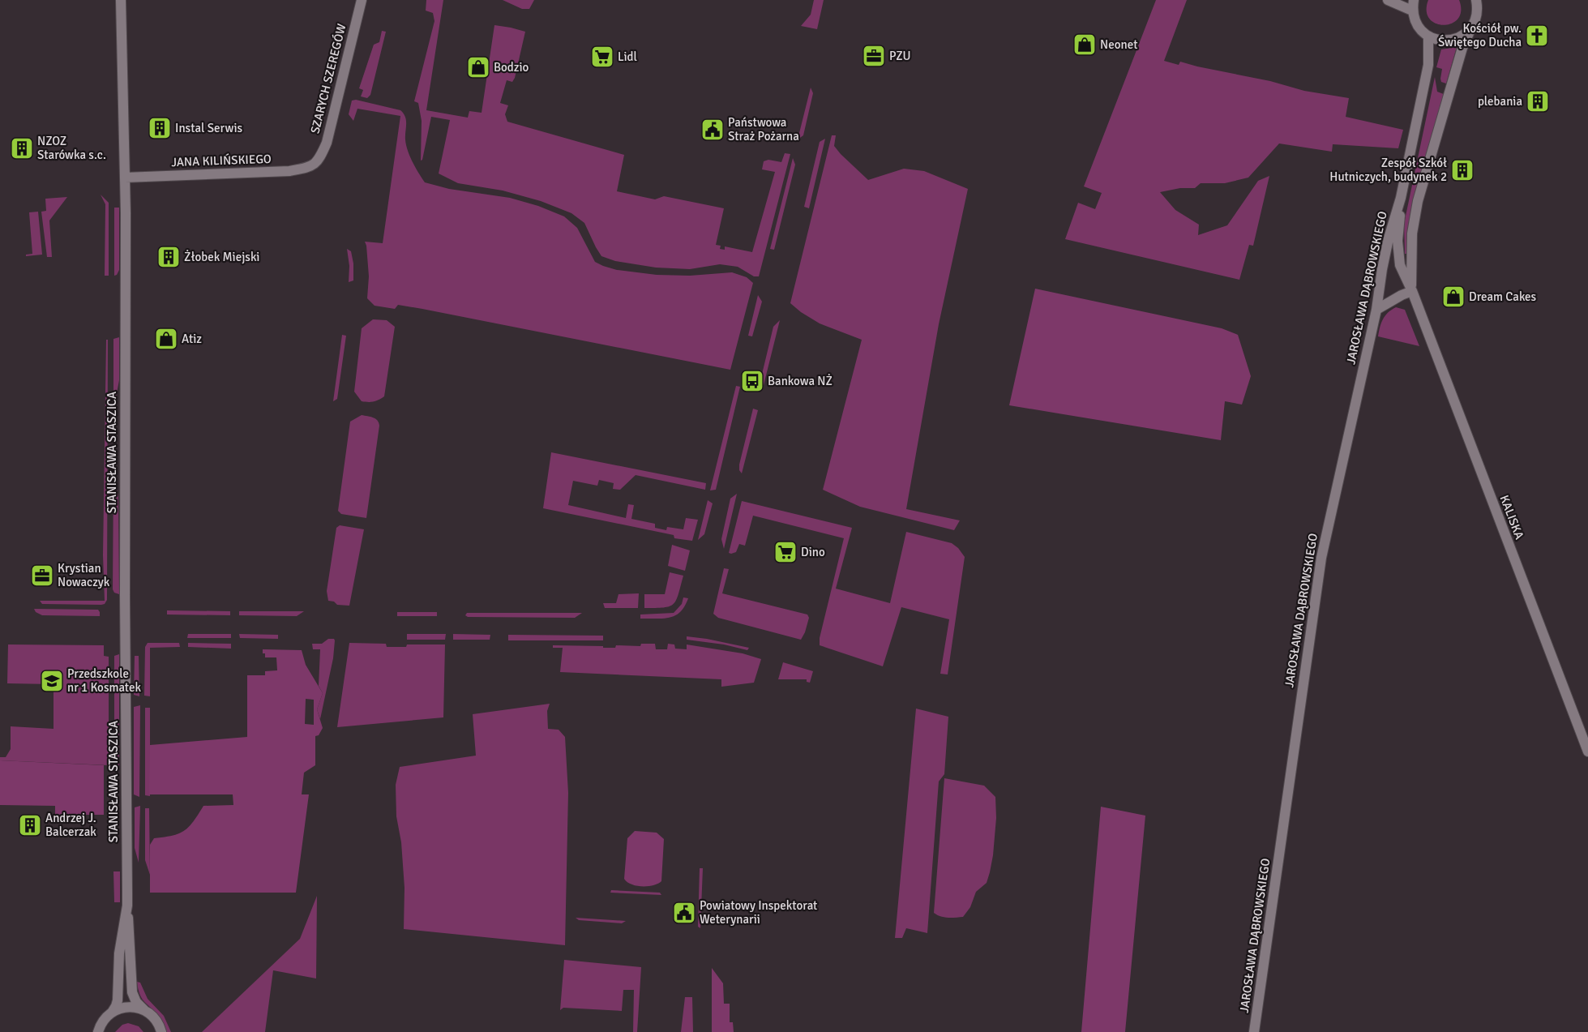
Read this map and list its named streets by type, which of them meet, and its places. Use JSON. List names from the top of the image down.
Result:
{
  "streets": {
    "street": [
      "SZARYCH SZEREGÓW",
      "JANA KILIŃSKIEGO",
      "JAROSŁAWA DĄBROWSKIEGO",
      "STANISŁAWA STASZICA",
      "KALISKA"
    ]
  },
  "crossings": [
    ["SZARYCH SZEREGÓW", "JANA KILIŃSKIEGO"],
    ["JANA KILIŃSKIEGO", "STANISŁAWA STASZICA"],
    ["JAROSŁAWA DĄBROWSKIEGO", "KALISKA"]
  ],
  "places": {
    "church": ["Kościół pw. Świętego Ducha"],
    "shop": [
      "Neonet",
      "Bodzio",
      "Dream Cakes",
      "Atiz"
    ],
    "office": ["PZU", "Krystian Nowaczyk"],
    "supermarket": ["Lidl", "Dino"],
    "building": [
      "plebania",
      "Instal Serwis",
      "NZOZ Starówka s.c.",
      "Zespół Szkół Hutniczych, budynek 2",
      "Żłobek Miejski",
      "Andrzej J. Balcerzak"
    ],
    "public building": ["Państwowa Straż Pożarna", "Powiatowy Inspektorat Weterynarii"],
    "bus stop": ["Bankowa NŻ"],
    "school or university": ["Przedszkole nr 1 Kosmatek"]
  }
}
